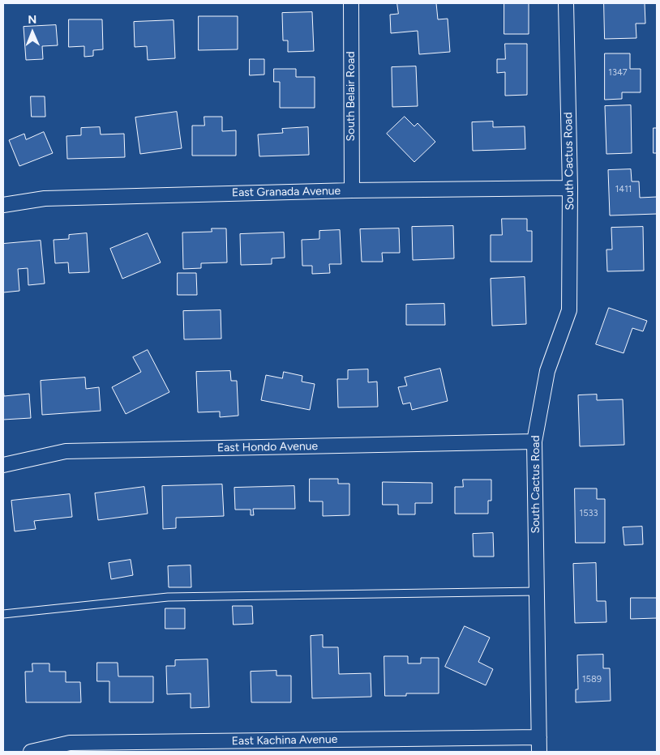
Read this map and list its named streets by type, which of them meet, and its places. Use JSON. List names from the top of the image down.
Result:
{
  "streets": {
    "street": [
      "South Belair Road",
      "South Cactus Road",
      "East Granada Avenue",
      "East Hondo Avenue",
      "East Kachina Avenue"
    ]
  },
  "crossings": [
    ["South Belair Road", "East Granada Avenue"],
    ["South Cactus Road", "East Granada Avenue"],
    ["South Cactus Road", "East Hondo Avenue"],
    ["South Cactus Road", "East Kachina Avenue"]
  ],
  "house_numbers": [
    "1347",
    "1411",
    "1533",
    "1589"
  ],
  "north": "top"
}
